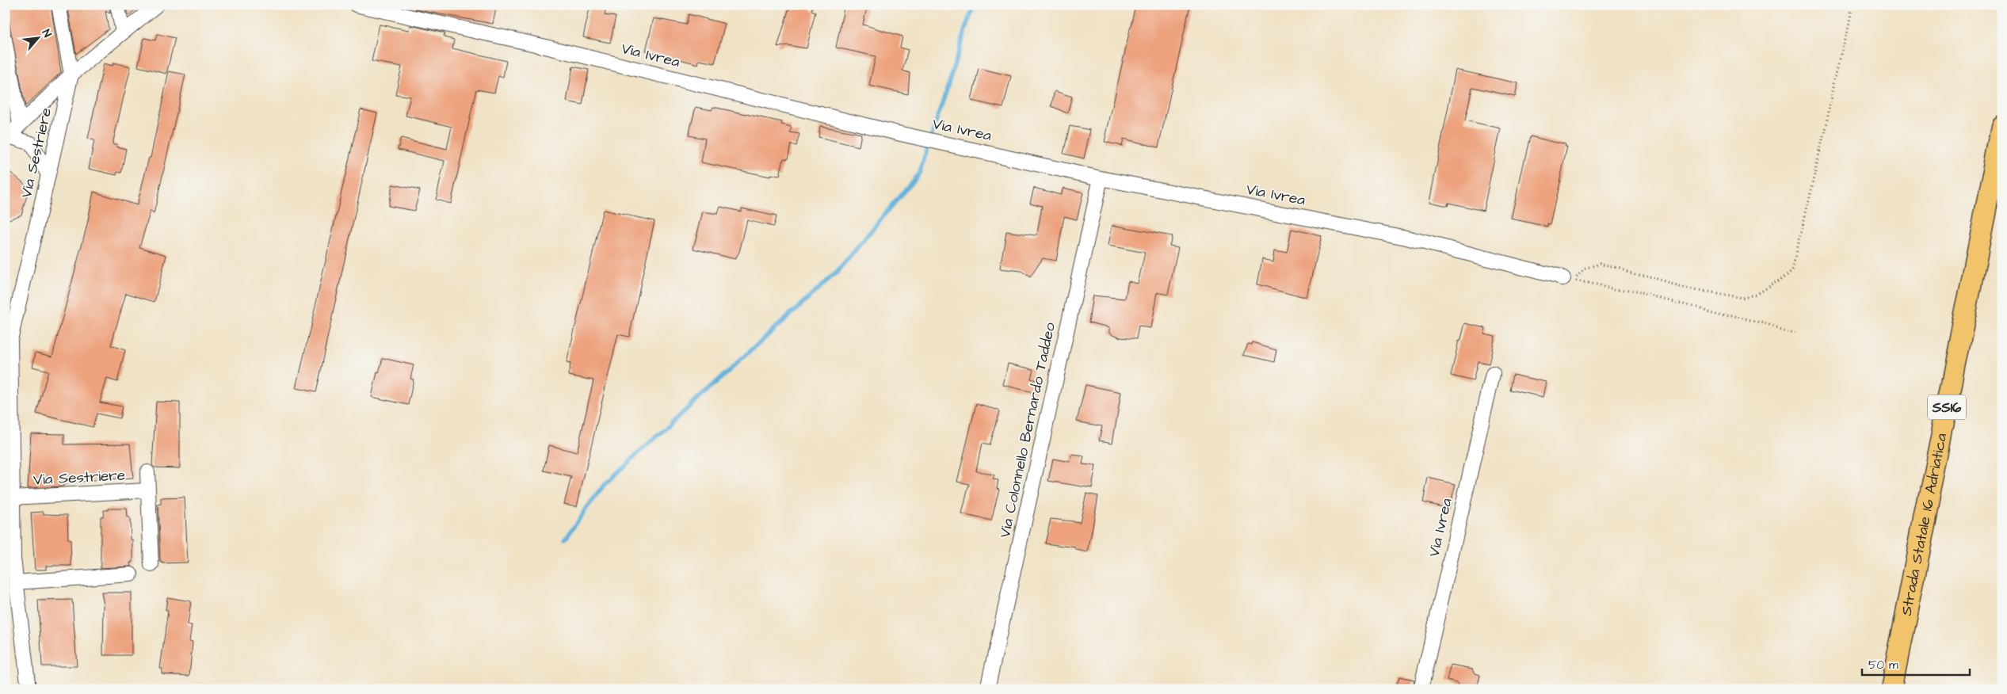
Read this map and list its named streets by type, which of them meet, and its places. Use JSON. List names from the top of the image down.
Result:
{
  "streets": {
    "highway": ["SS16", "Strada Statale 16 Adriatica"],
    "street": ["Via Ivrea", "Via Sestriere", "Via Colonnello Bernardo Taddeo"]
  },
  "crossings": [
    ["Via Ivrea", "Via Colonnello Bernardo Taddeo"]
  ],
  "scale_bar": "50 m",
  "north": "top right"
}
